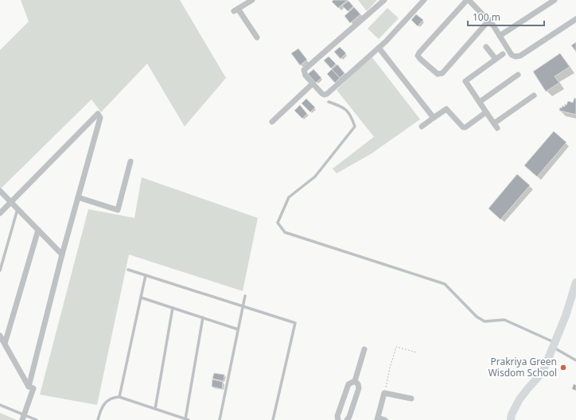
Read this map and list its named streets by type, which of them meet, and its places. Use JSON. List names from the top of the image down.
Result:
{
  "places": ["Prakriya Green Wisdom School"],
  "scale_bar": "100 m"
}
